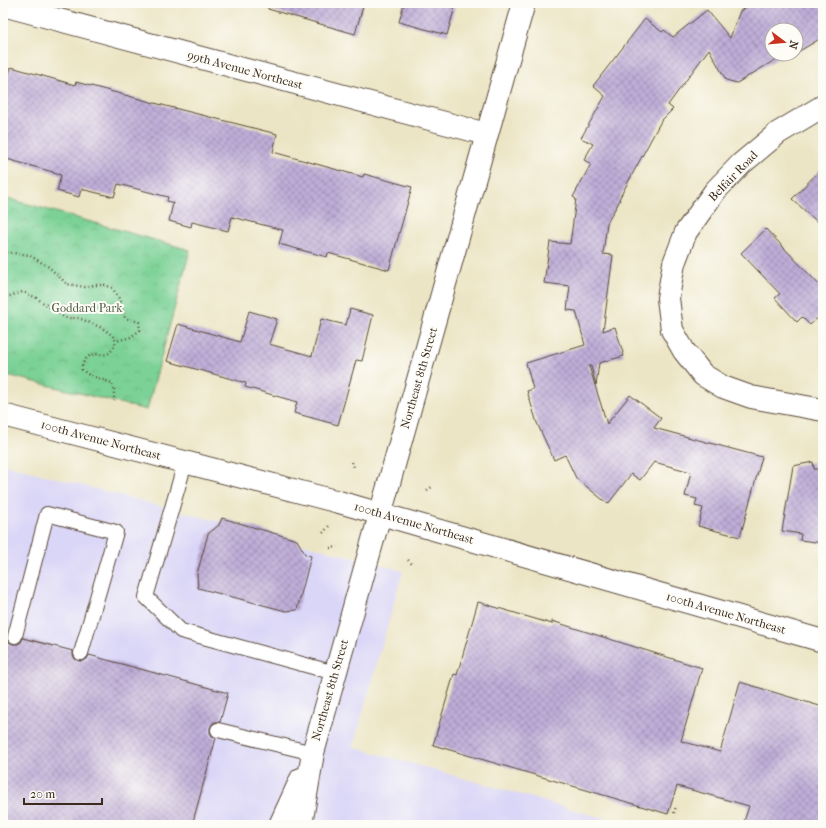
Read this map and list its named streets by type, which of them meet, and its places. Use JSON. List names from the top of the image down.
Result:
{
  "streets": {
    "main road": [
      "99th Avenue Northeast",
      "Belfair Road",
      "Northeast 8th Street",
      "100th Avenue Northeast"
    ]
  },
  "crossings": [
    ["99th Avenue Northeast", "Northeast 8th Street"],
    ["Northeast 8th Street", "100th Avenue Northeast"]
  ],
  "parks": ["Goddard Park"],
  "scale_bar": "20 m",
  "north": "right"
}
